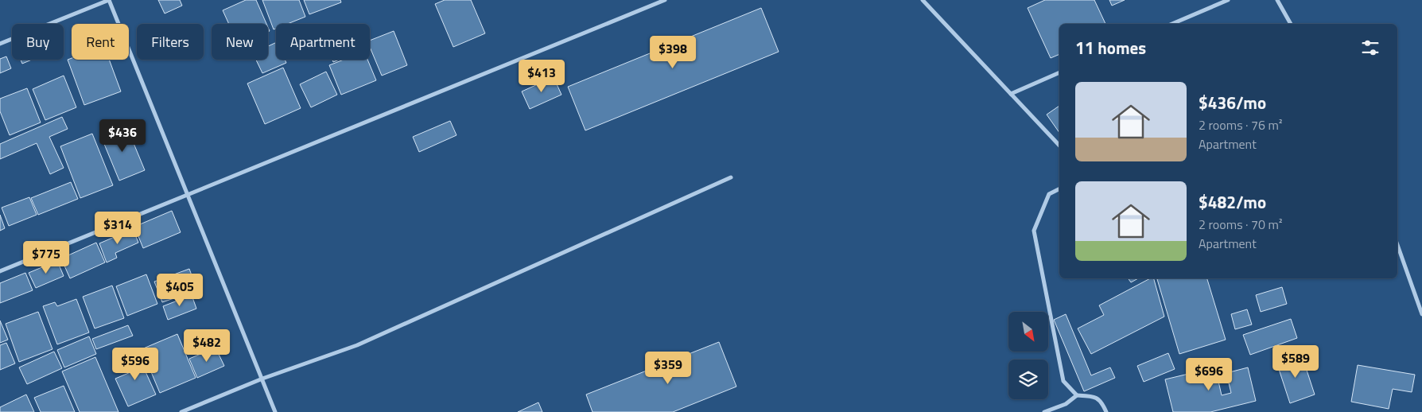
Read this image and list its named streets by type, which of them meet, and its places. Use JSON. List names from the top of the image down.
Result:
{
  "north": "bottom right",
  "page": {
    "chip": [
      "Buy",
      "Rent",
      "Filters",
      "New",
      "Apartment"
    ],
    "heading": "11 homes",
    "price": [
      "$398",
      "$413",
      "$436",
      "$314",
      "$775",
      "$405",
      "$482",
      "$589",
      "$596",
      "$359",
      "$696"
    ],
    "list": [
      {
        "name": "$436/mo",
        "note": "2 rooms · 76 m² · Apartment"
      },
      {
        "name": "$482/mo",
        "note": "2 rooms · 70 m² · Apartment"
      }
    ]
  }
}
